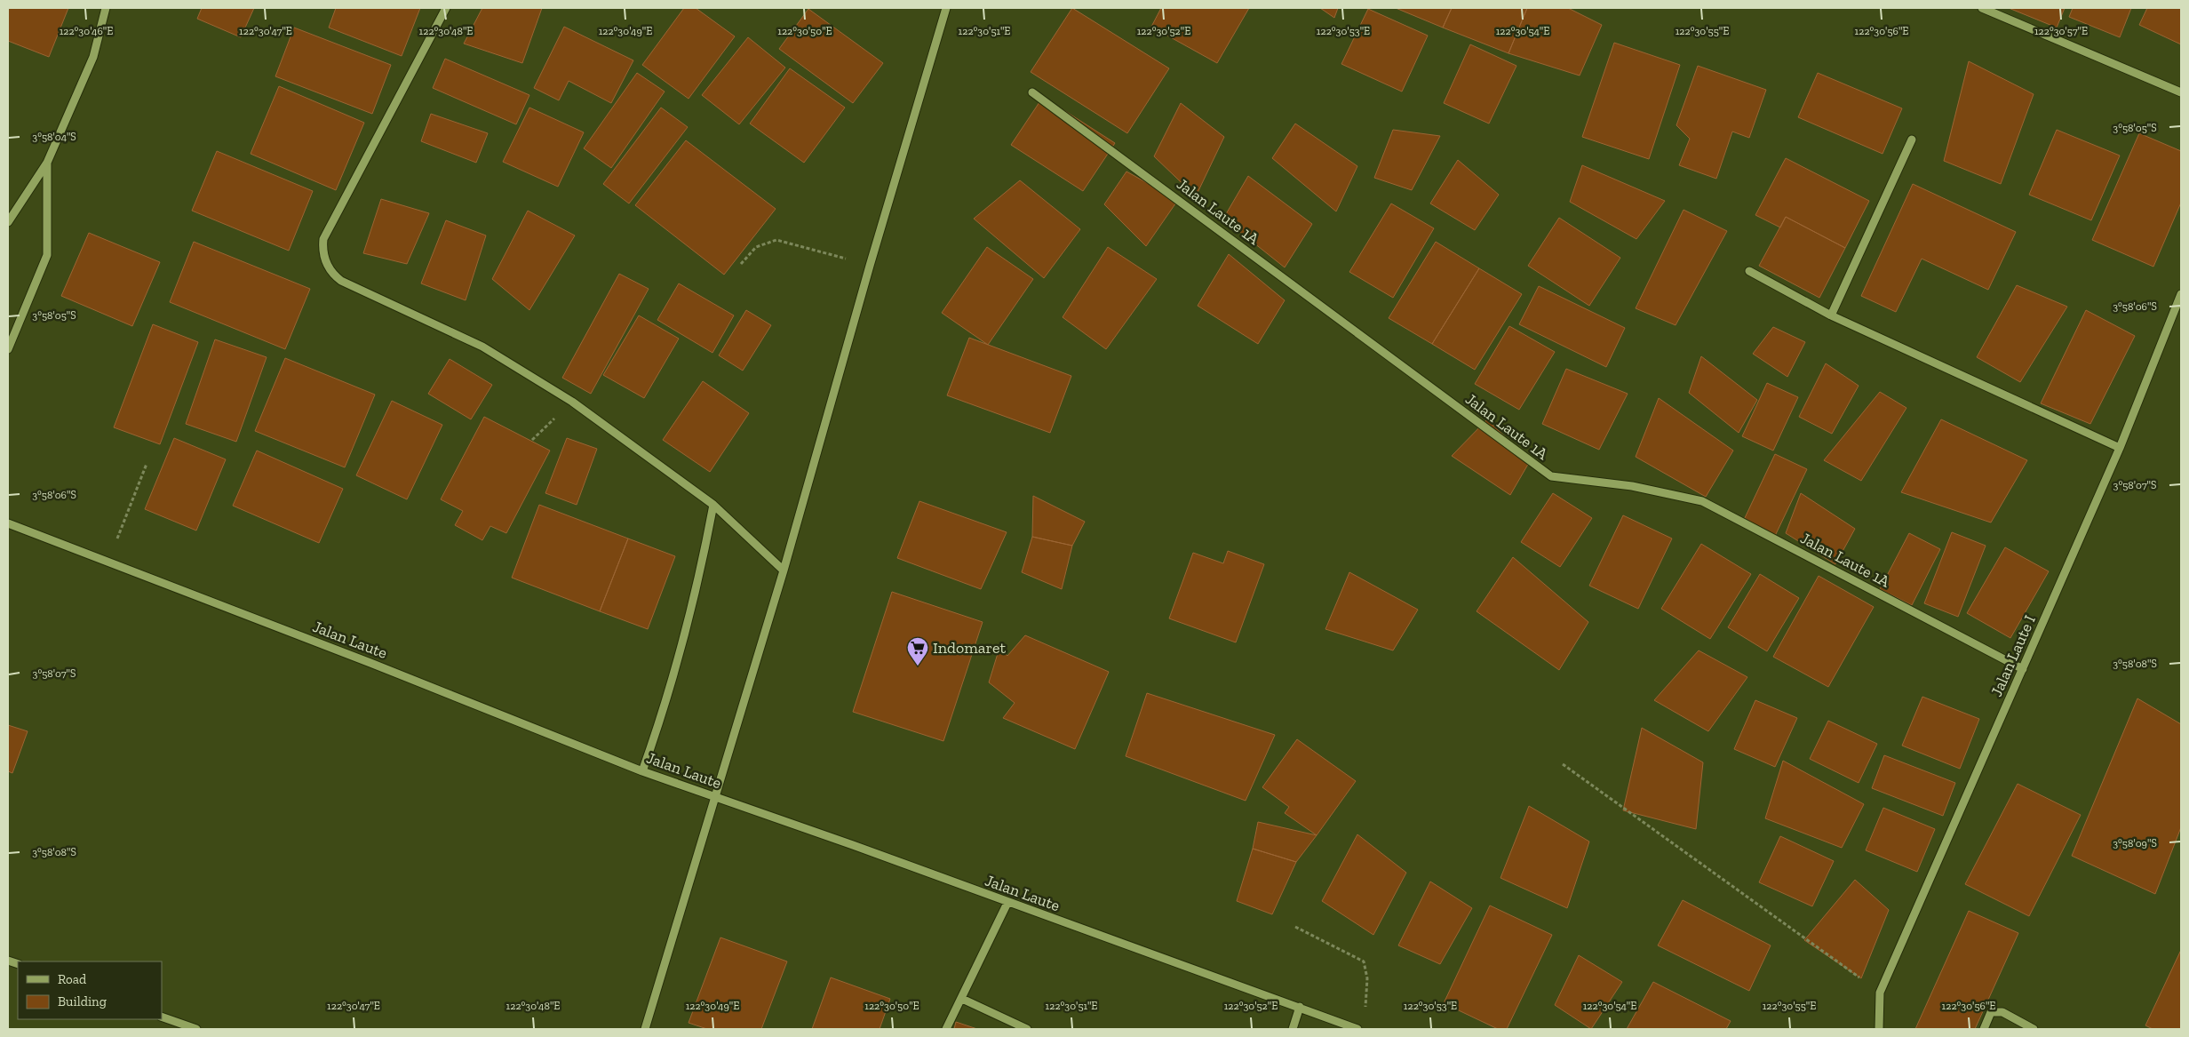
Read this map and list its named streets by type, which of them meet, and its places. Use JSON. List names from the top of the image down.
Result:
{
  "streets": {
    "street": ["Jalan Laute 1A", "Jalan Laute", "Jalan Laute I"]
  },
  "crossings": [
    ["Jalan Laute 1A", "Jalan Laute I"]
  ],
  "places": {
    "supermarket": ["Indomaret"]
  },
  "legend": ["Road", "Building"],
  "coordinates": [
    "122°30'46\"E",
    "122°30'47\"E",
    "122°30'48\"E",
    "122°30'49\"E",
    "122°30'50\"E",
    "122°30'51\"E",
    "122°30'52\"E",
    "122°30'53\"E",
    "122°30'54\"E",
    "122°30'55\"E",
    "122°30'56\"E",
    "122°30'57\"E",
    "3°58'05\"S",
    "3°58'04\"S",
    "3°58'06\"S",
    "3°58'07\"S",
    "3°58'08\"S",
    "3°58'09\"S"
  ]
}
